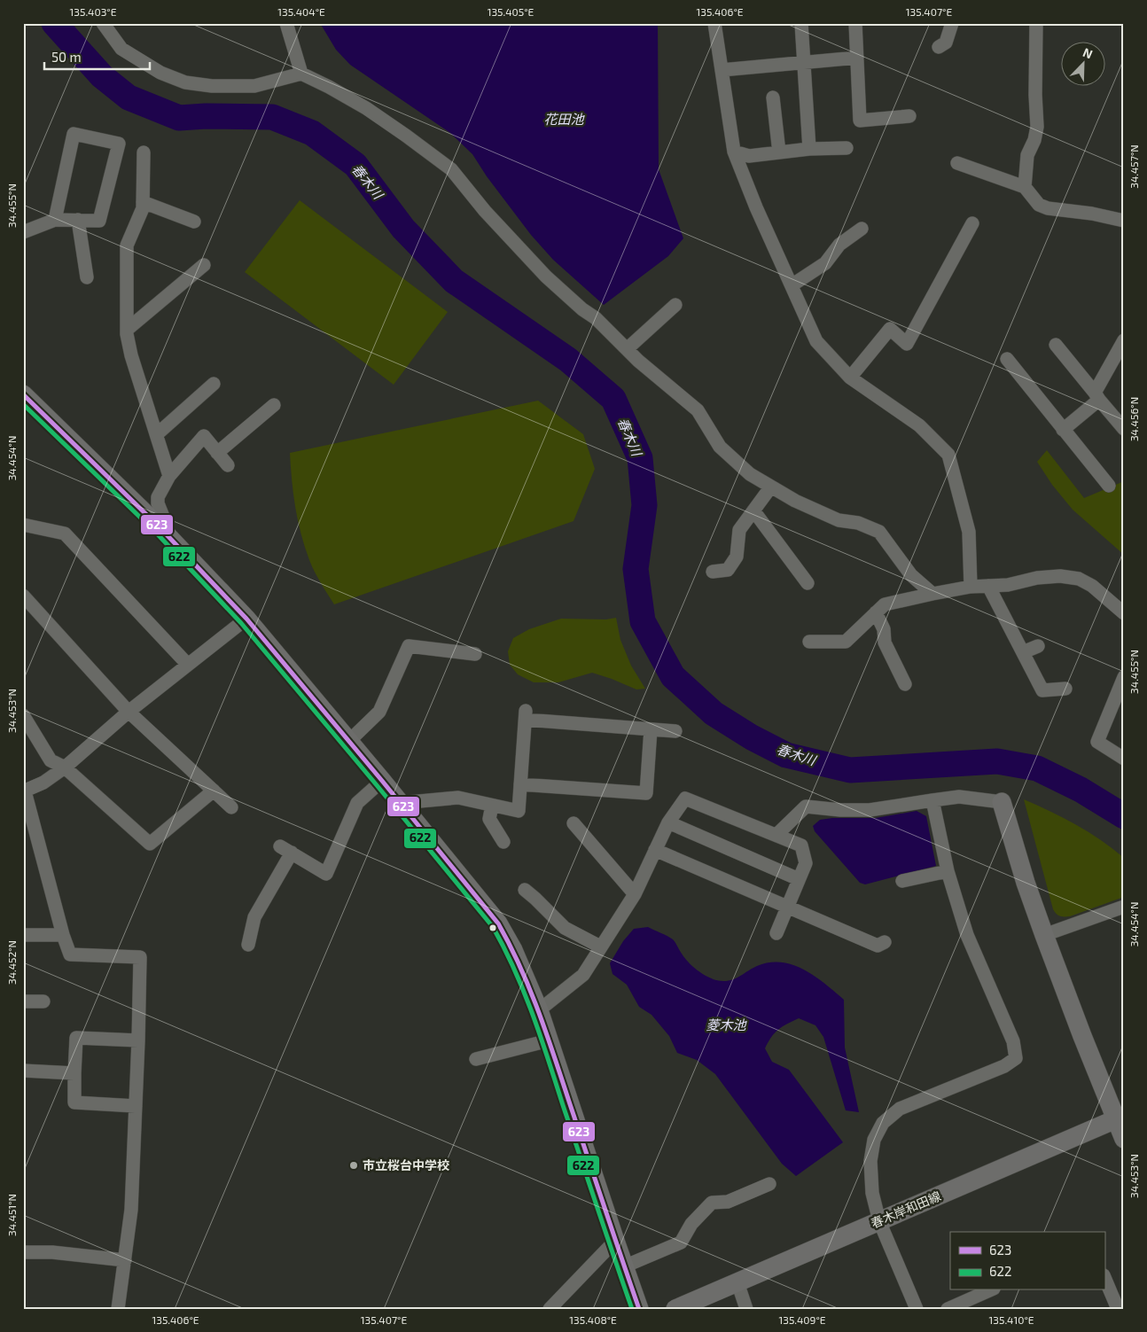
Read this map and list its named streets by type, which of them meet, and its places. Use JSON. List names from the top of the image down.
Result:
{
  "streets": {
    "main road": ["春木岸和田線"]
  },
  "water": ["花田池", "春木川", "菱木池"],
  "places": ["市立桜台中学校"],
  "lines": ["transit line 623", "transit line 622"],
  "legend": ["623", "622"],
  "scale_bar": "50 m",
  "north": "top right",
  "coordinates": [
    "135.403°E",
    "135.404°E",
    "135.405°E",
    "135.406°E",
    "135.407°E",
    "34.457°N",
    "34.455°N",
    "34.456°N",
    "34.454°N",
    "34.453°N",
    "34.452°N",
    "34.451°N",
    "135.408°E",
    "135.409°E",
    "135.410°E"
  ]
}
